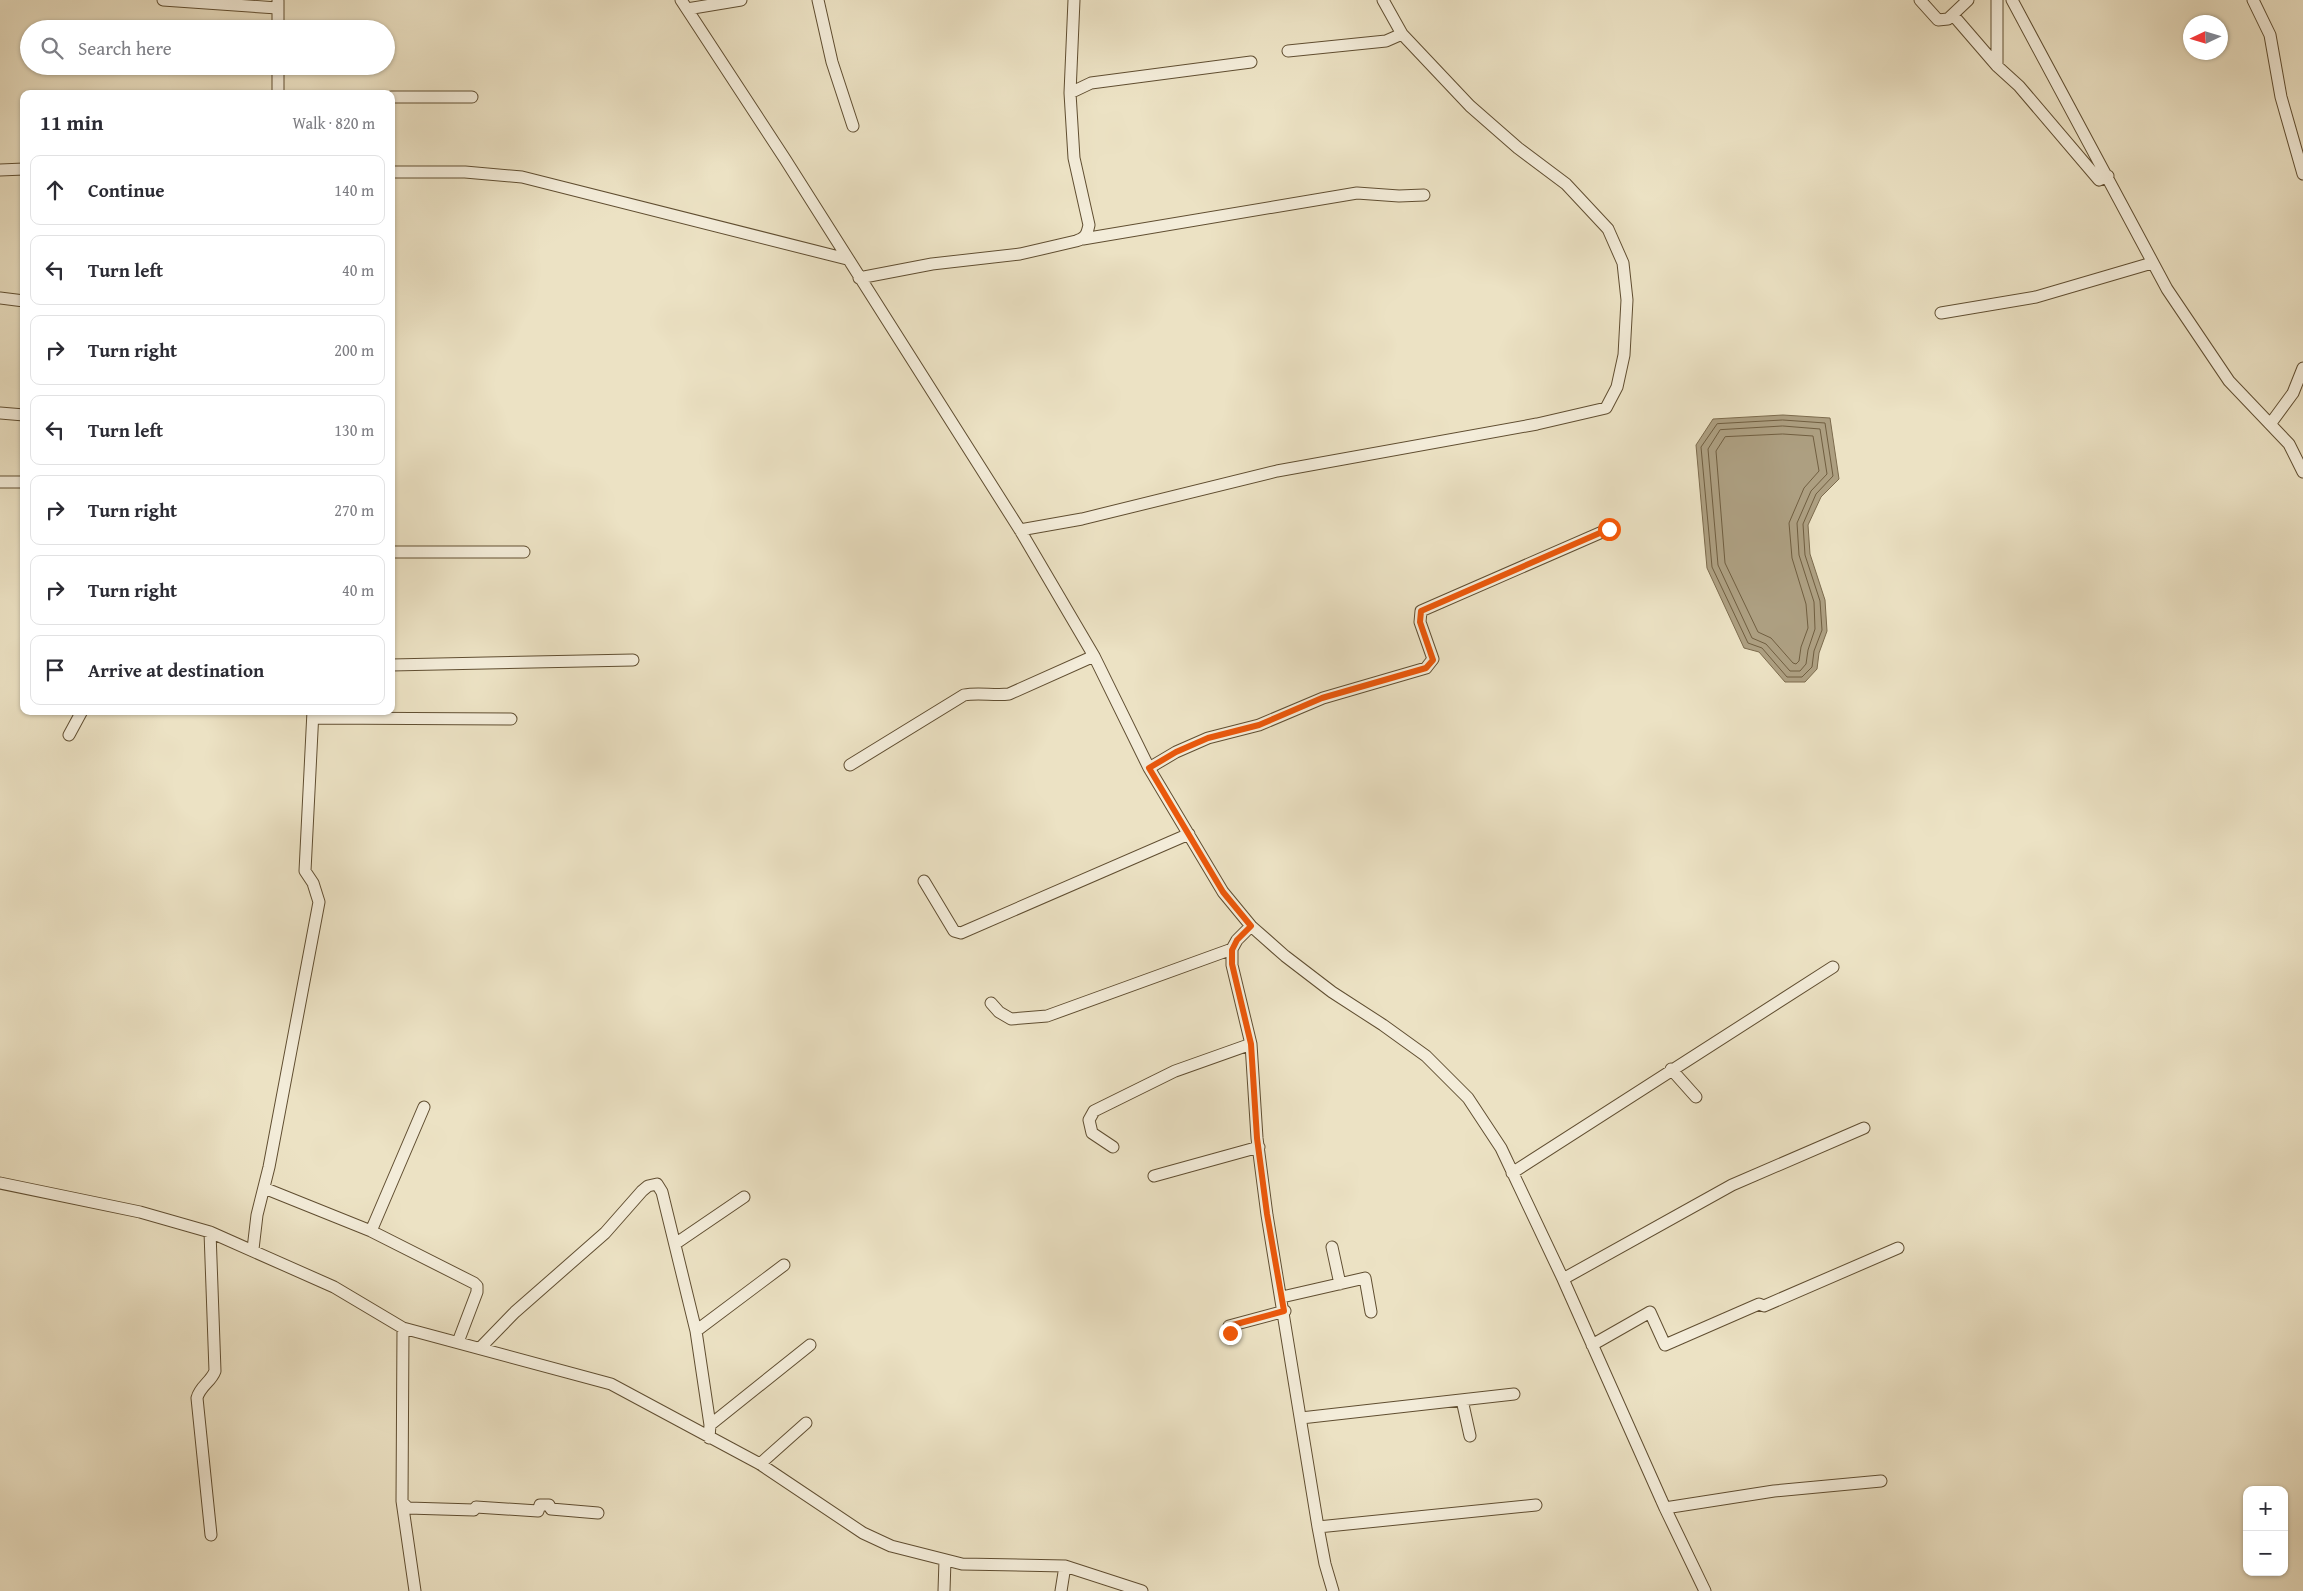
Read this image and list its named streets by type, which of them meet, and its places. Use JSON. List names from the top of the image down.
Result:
{
  "north": "left",
  "page": {
    "search": "Search here",
    "heading": ["11 min", "Walk · 820 m"],
    "list": [
      ["Continue", "140 m"],
      ["Turn left", "40 m"],
      ["Turn right", "200 m"],
      ["Turn left", "130 m"],
      ["Turn right", "270 m"],
      ["Turn right", "40 m"],
      "Arrive at destination"
    ],
    "map_buttons": ["+", "−"]
  }
}
